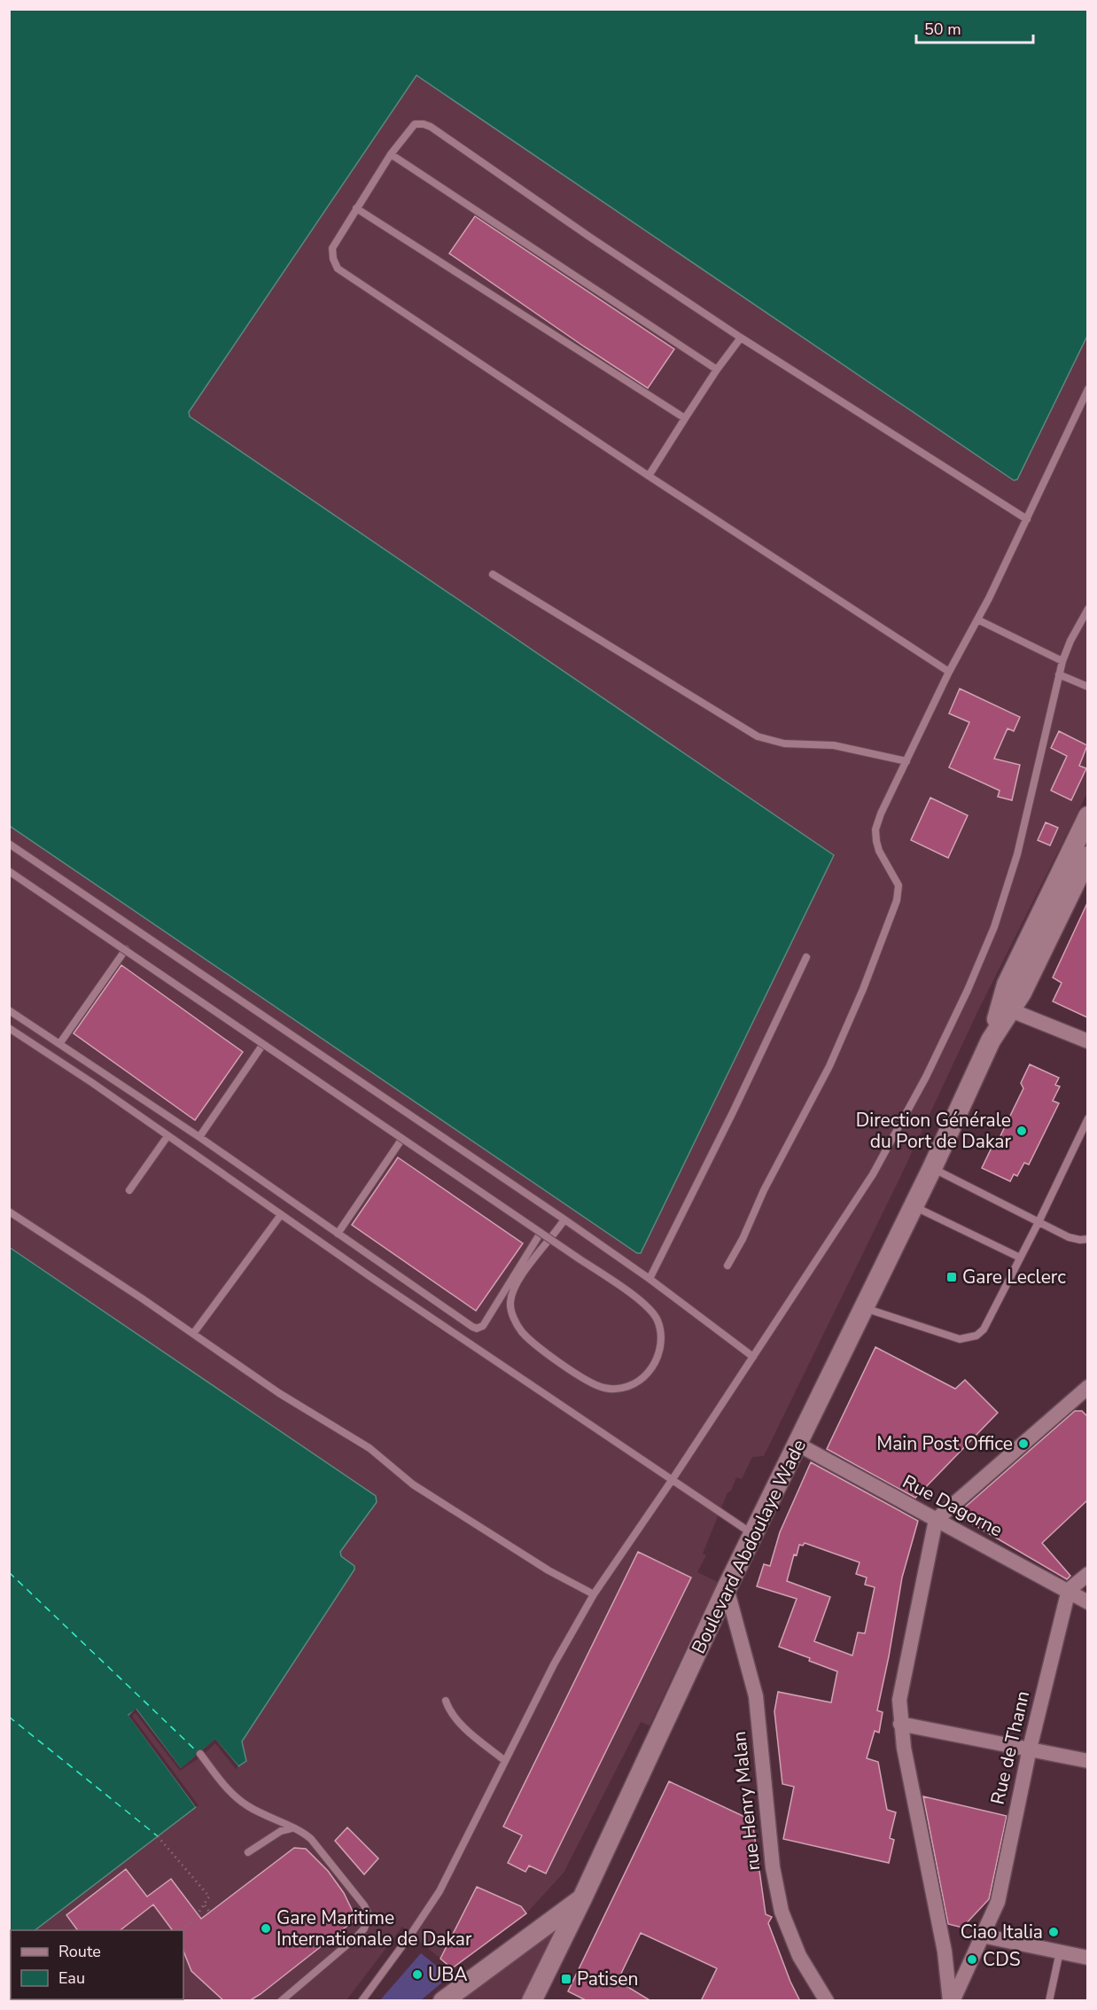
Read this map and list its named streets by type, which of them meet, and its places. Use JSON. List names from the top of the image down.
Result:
{
  "streets": {
    "street": [
      "Rue Dagorne",
      "Boulevard Abdoulaye Wade",
      "Rue de Thann",
      "rue Henry Malan"
    ]
  },
  "crossings": [
    ["Rue Dagorne", "Boulevard Abdoulaye Wade"],
    ["Rue Dagorne", "Rue de Thann"],
    ["Boulevard Abdoulaye Wade", "rue Henry Malan"]
  ],
  "places": {
    "other": [
      "Direction Générale du Port de Dakar",
      "Main Post Office",
      "Gare Maritime Internationale de Dakar",
      "Ciao Italia",
      "CDS",
      "UBA"
    ],
    "transit": ["Gare Leclerc", "Patisen"]
  },
  "legend": ["Route", "Eau"],
  "scale_bar": "50 m"
}
